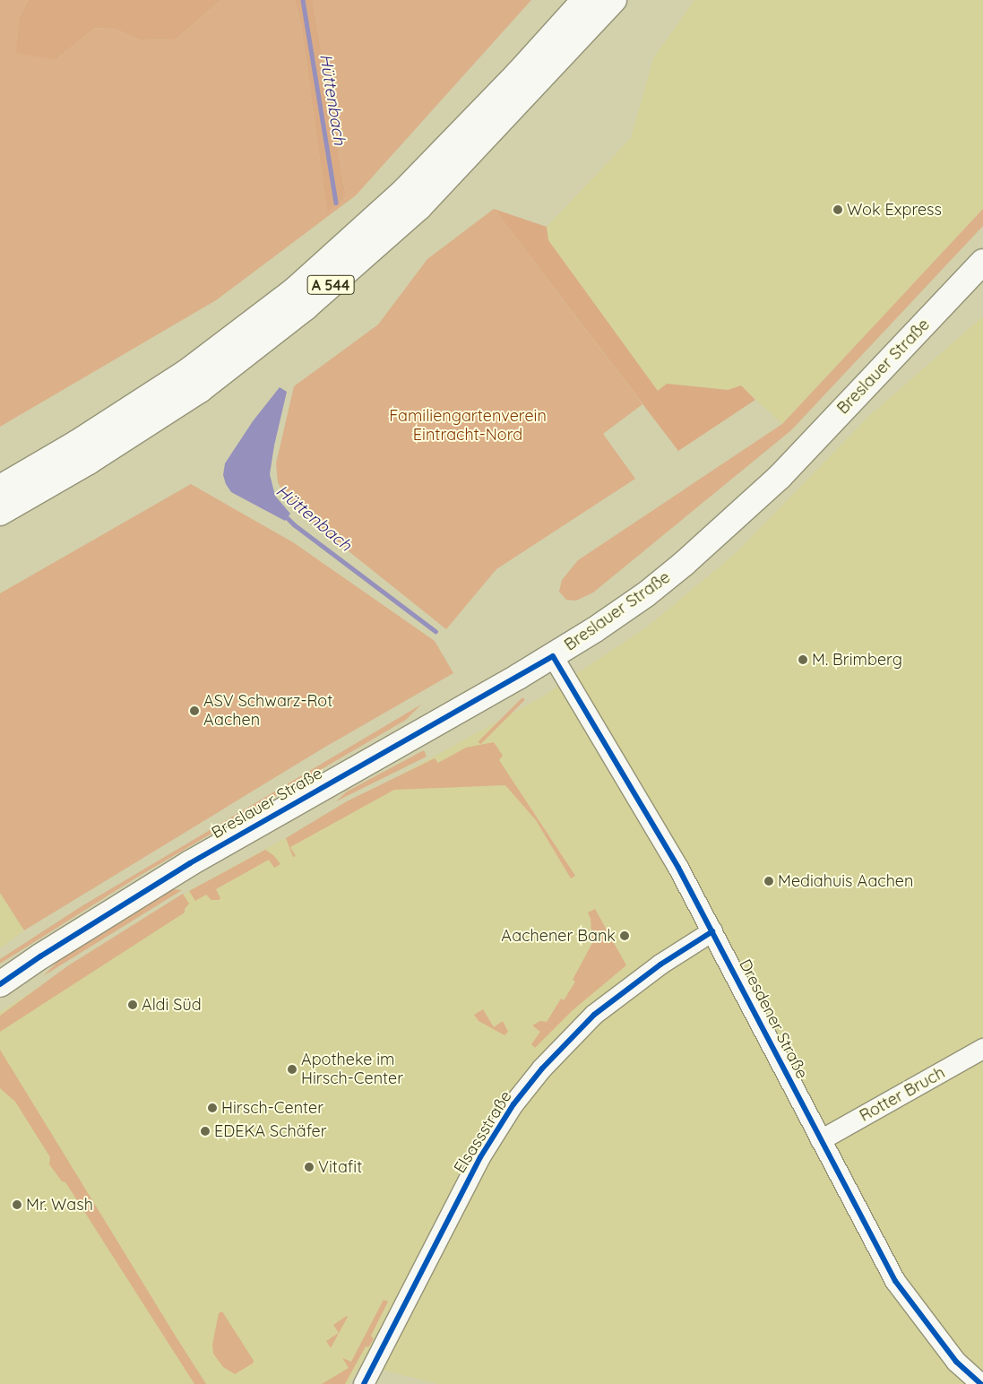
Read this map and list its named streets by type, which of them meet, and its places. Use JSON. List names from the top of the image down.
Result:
{
  "streets": {
    "main road": ["A 544", "Breslauer Straße"],
    "street": ["Dresdener Straße", "Rotter Bruch", "Elsassstraße"]
  },
  "crossings": [
    ["Breslauer Straße", "Dresdener Straße"],
    ["Dresdener Straße", "Rotter Bruch"],
    ["Dresdener Straße", "Elsassstraße"]
  ],
  "water": ["Hüttenbach"],
  "parks": ["Familiengartenverein Eintracht-Nord"],
  "places": [
    "Wok Express",
    "M. Brimberg",
    "ASV Schwarz-Rot Aachen",
    "Mediahuis Aachen",
    "Aachener Bank",
    "Aldi Süd",
    "Apotheke im Hirsch-Center",
    "Hirsch-Center",
    "EDEKA Schäfer",
    "Vitafit",
    "Mr. Wash"
  ]
}
